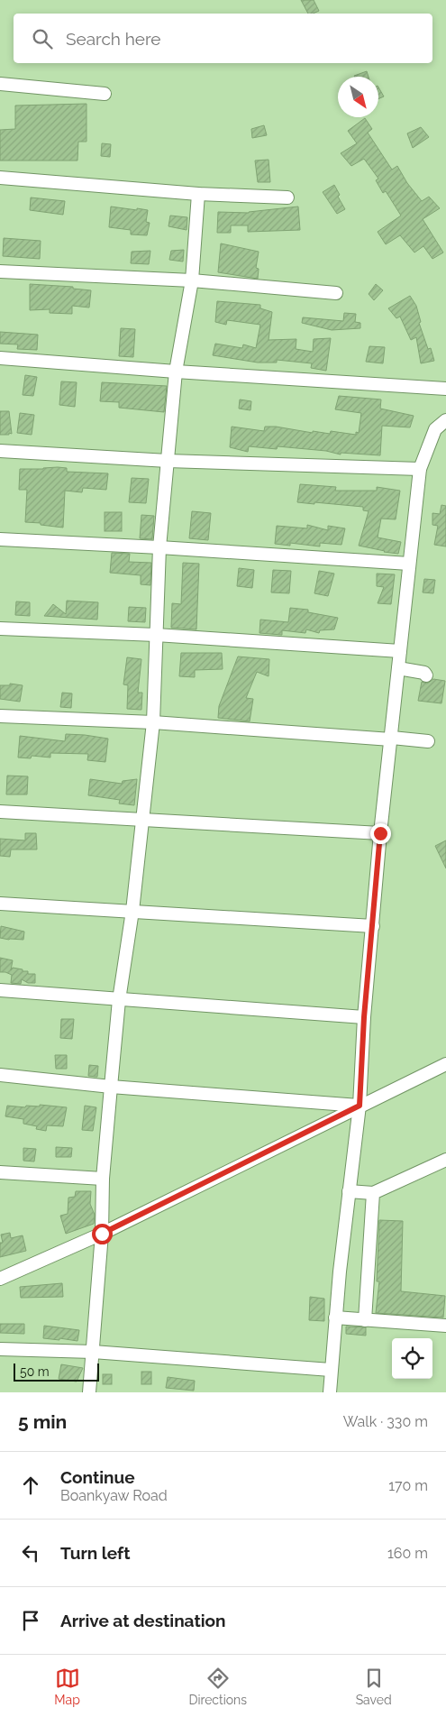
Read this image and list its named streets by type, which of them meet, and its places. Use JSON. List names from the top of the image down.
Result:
{
  "scale_bar": "50 m",
  "north": "bottom right",
  "page": {
    "search": "Search here",
    "scale": "50 m",
    "heading": ["5 min", "Walk · 330 m"],
    "list": [
      ["Continue", "Boankyaw Road", "170 m"],
      ["Turn left", "160 m"],
      "Arrive at destination"
    ],
    "nav": ["Map", "Directions", "Saved"]
  }
}
